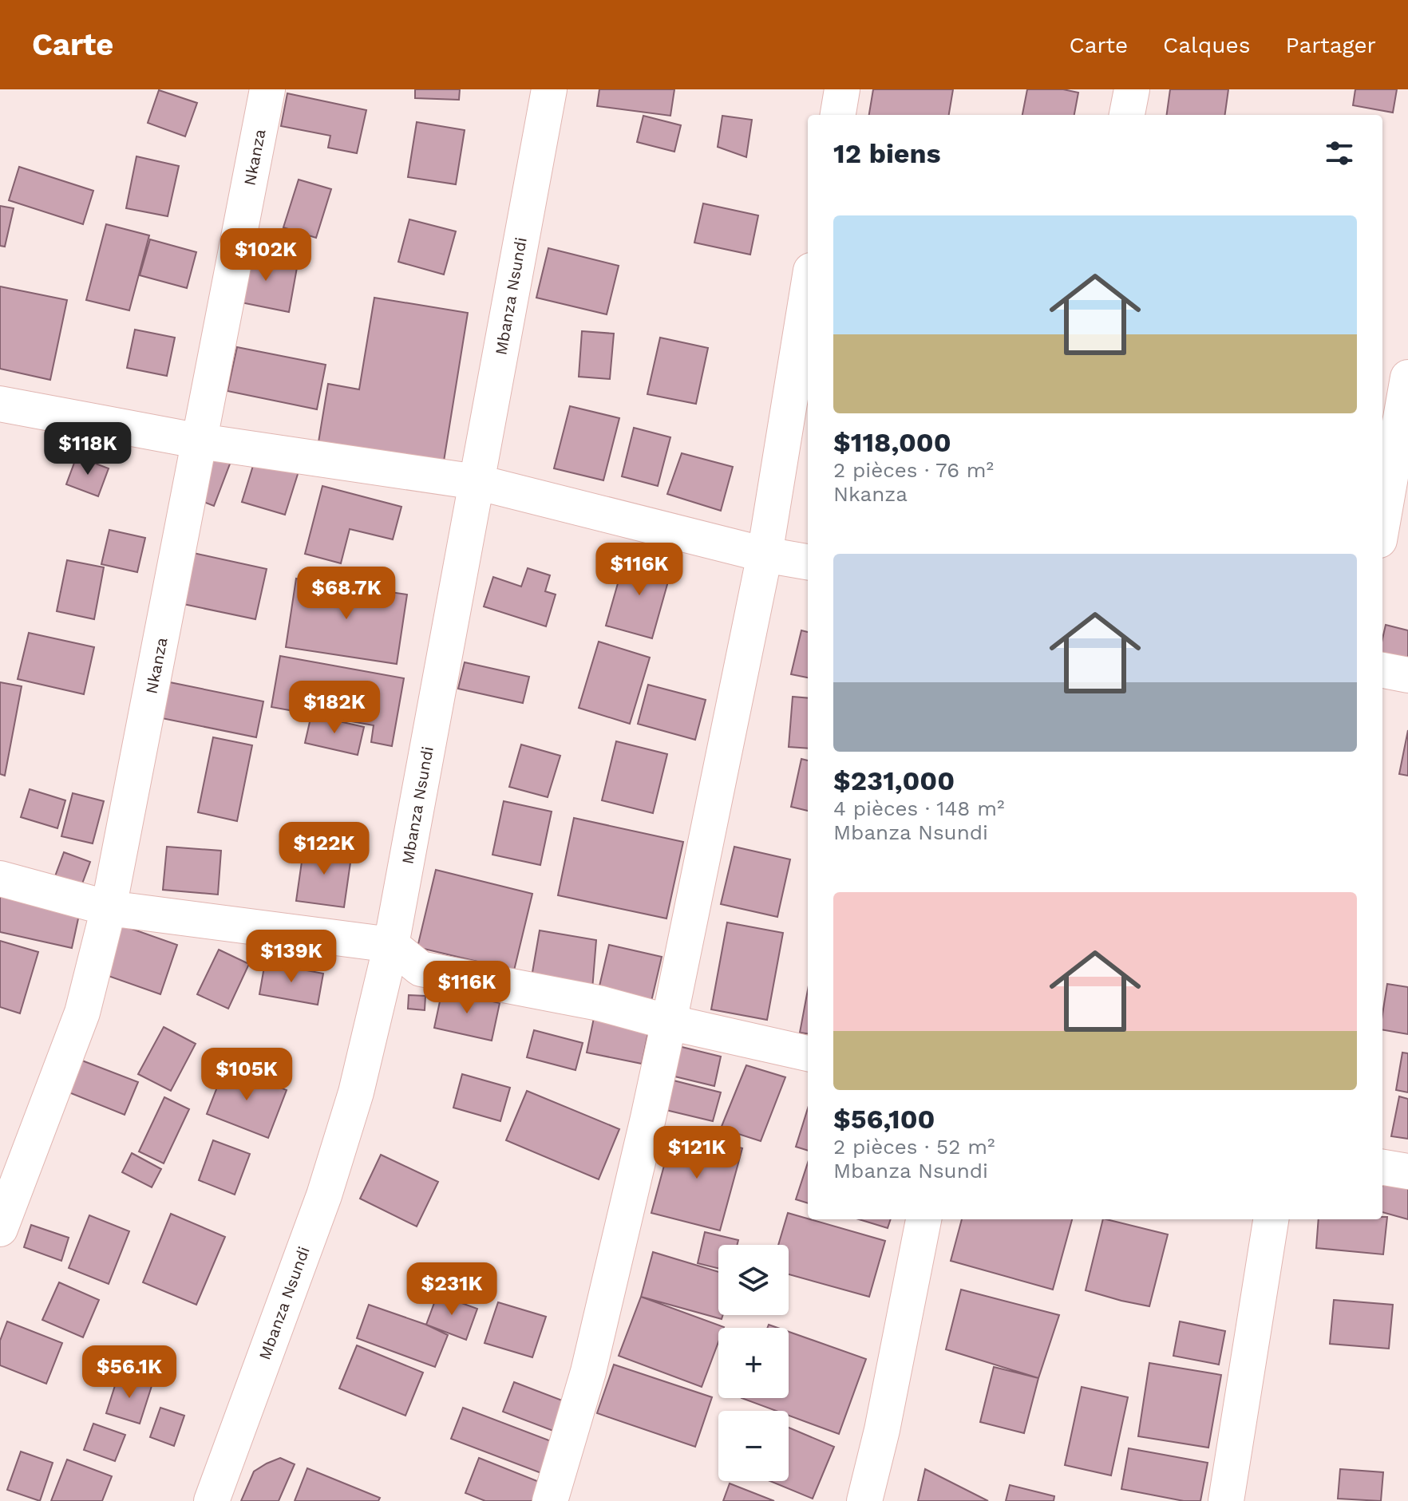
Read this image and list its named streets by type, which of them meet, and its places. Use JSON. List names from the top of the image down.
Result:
{
  "streets": {
    "street": ["Nkanza", "Mbanza Nsundi"]
  },
  "page": {
    "header": "Carte",
    "nav": ["Carte", "Calques", "Partager"],
    "heading": "12 biens",
    "list": [
      {
        "name": "$118,000",
        "note": "2 pièces · 76 m² · Nkanza"
      },
      {
        "name": "$231,000",
        "note": "4 pièces · 148 m² · Mbanza Nsundi"
      },
      {
        "name": "$56,100",
        "note": "2 pièces · 52 m² · Mbanza Nsundi"
      }
    ],
    "price": [
      "$102K",
      "$118K",
      "$116K",
      "$68.7K",
      "$182K",
      "$122K",
      "$139K",
      "$116K",
      "$105K",
      "$121K",
      "$231K",
      "$56.1K"
    ],
    "map_buttons": ["+", "−"]
  }
}
